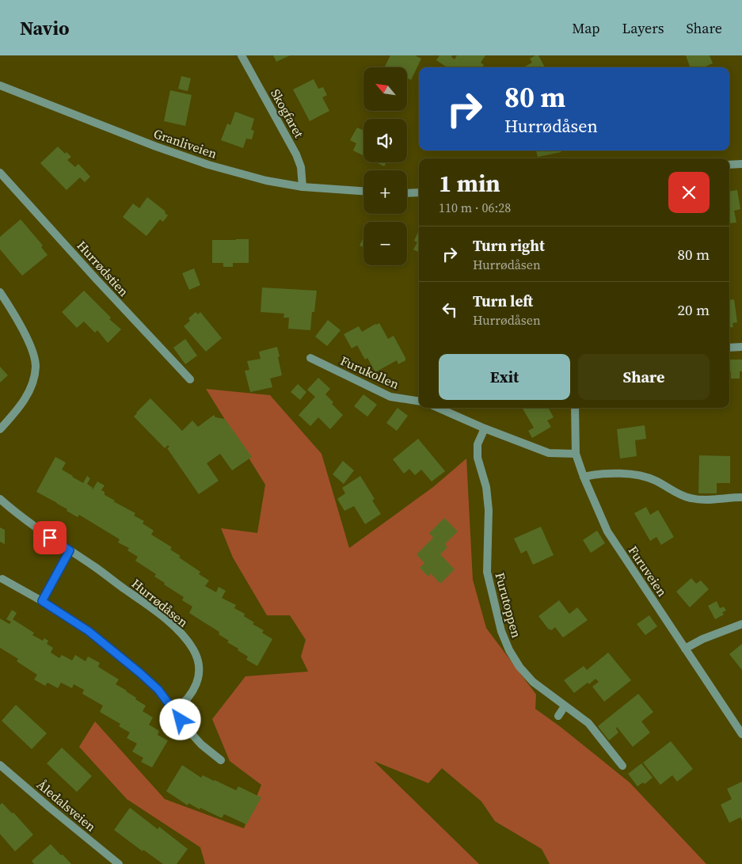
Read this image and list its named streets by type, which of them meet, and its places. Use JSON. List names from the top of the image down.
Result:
{
  "streets": {
    "street": [
      "Skogfaret",
      "Granliveien",
      "Hurrødstien",
      "Furukollen",
      "Furuveien",
      "Hurrødåsen",
      "Furutoppen",
      "Åledalsveien"
    ]
  },
  "crossings": [
    ["Skogfaret", "Granliveien"]
  ],
  "north": "top left",
  "page": {
    "header": "Navio",
    "nav": ["Map", "Layers", "Share"],
    "map_buttons": ["+", "−"],
    "turn": ["80 m", "Hurrødåsen"],
    "heading": ["1 min", "110 m · 06:28"],
    "list": [
      {
        "name": "Turn right",
        "note": "Hurrødåsen",
        "value": "80 m"
      },
      {
        "name": "Turn left",
        "note": "Hurrødåsen",
        "value": "20 m"
      }
    ],
    "buttons": ["Exit", "Share"]
  }
}
